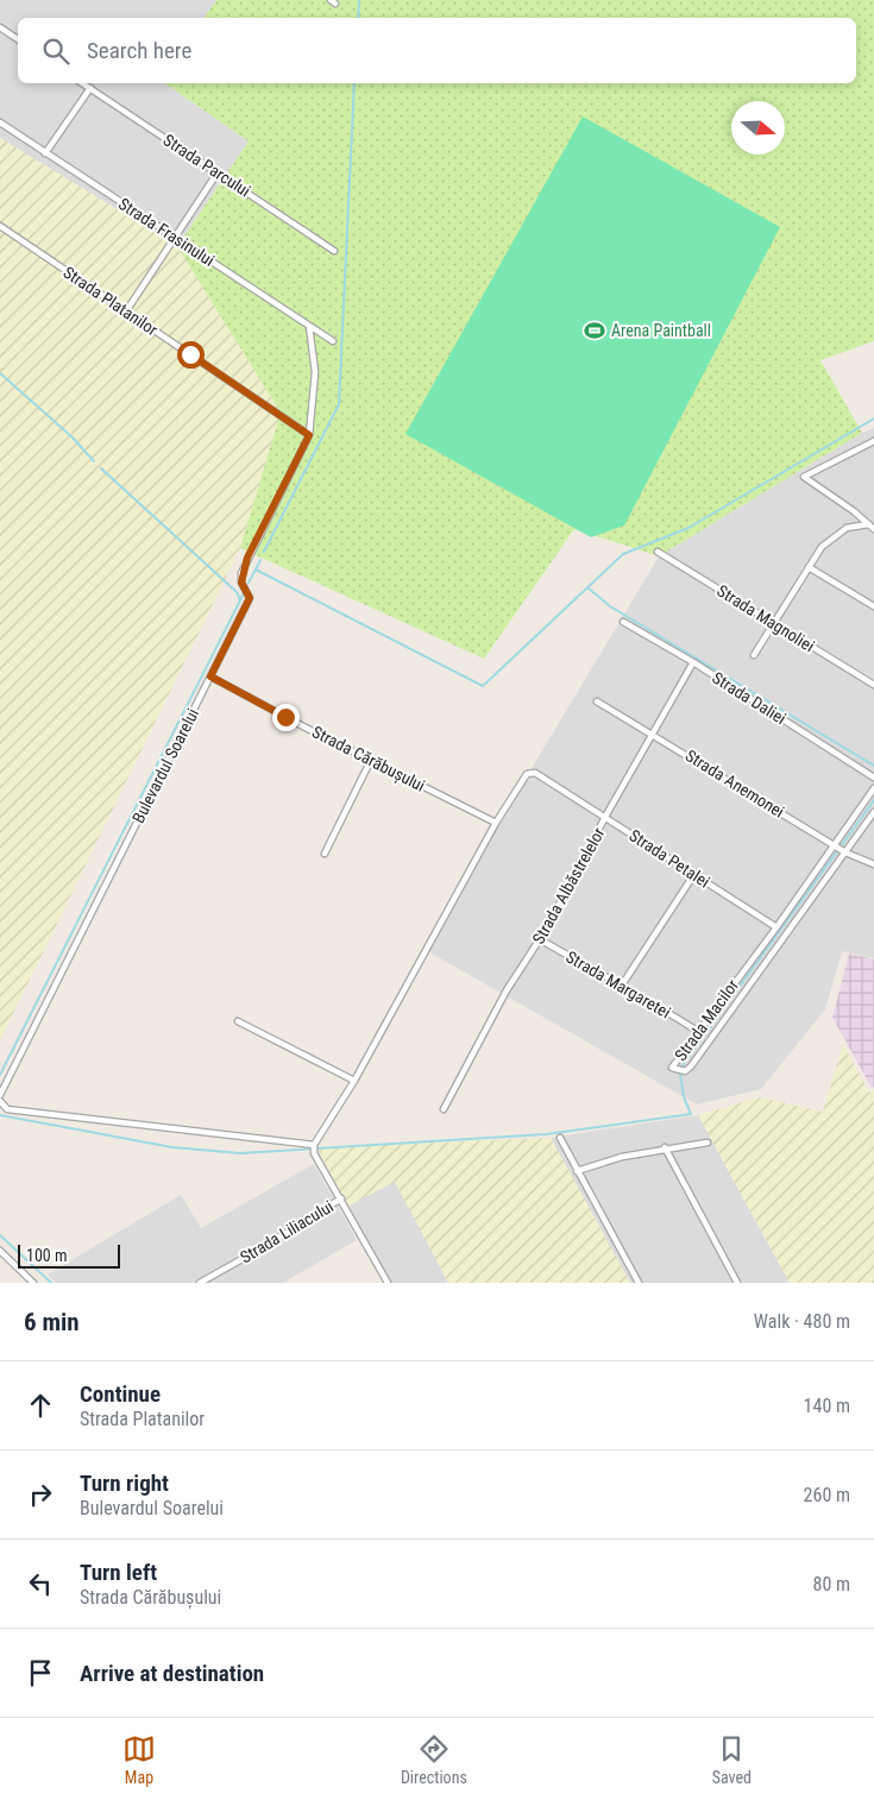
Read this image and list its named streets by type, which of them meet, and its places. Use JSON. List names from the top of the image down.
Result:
{
  "streets": {
    "street": [
      "Strada Parcului",
      "Strada Frasinului",
      "Strada Platanilor",
      "Strada Magnoliei",
      "Strada Daliei",
      "Strada Cărăbușului",
      "Bulevardul Soarelui",
      "Strada Anemonei",
      "Strada Petalei",
      "Strada Albăstrelelor",
      "Strada Margaretei",
      "Strada Macilor",
      "Strada Liliacului"
    ]
  },
  "crossings": [
    ["Strada Platanilor", "Bulevardul Soarelui"],
    ["Strada Daliei", "Strada Albăstrelelor"],
    ["Strada Cărăbușului", "Bulevardul Soarelui"],
    ["Strada Cărăbușului", "Strada Petalei"],
    ["Strada Anemonei", "Strada Albăstrelelor"],
    ["Strada Anemonei", "Strada Macilor"],
    ["Strada Petalei", "Strada Albăstrelelor"],
    ["Strada Petalei", "Strada Macilor"],
    ["Strada Albăstrelelor", "Strada Margaretei"],
    ["Strada Margaretei", "Strada Macilor"]
  ],
  "places": {
    "sports": ["Arena Paintball"]
  },
  "scale_bar": "100 m",
  "north": "right",
  "page": {
    "search": "Search here",
    "scale": "100 m",
    "heading": ["6 min", "Walk · 480 m"],
    "list": [
      ["Continue", "Strada Platanilor", "140 m"],
      ["Turn right", "Bulevardul Soarelui", "260 m"],
      ["Turn left", "Strada Cărăbușului", "80 m"],
      "Arrive at destination"
    ],
    "nav": ["Map", "Directions", "Saved"]
  }
}
